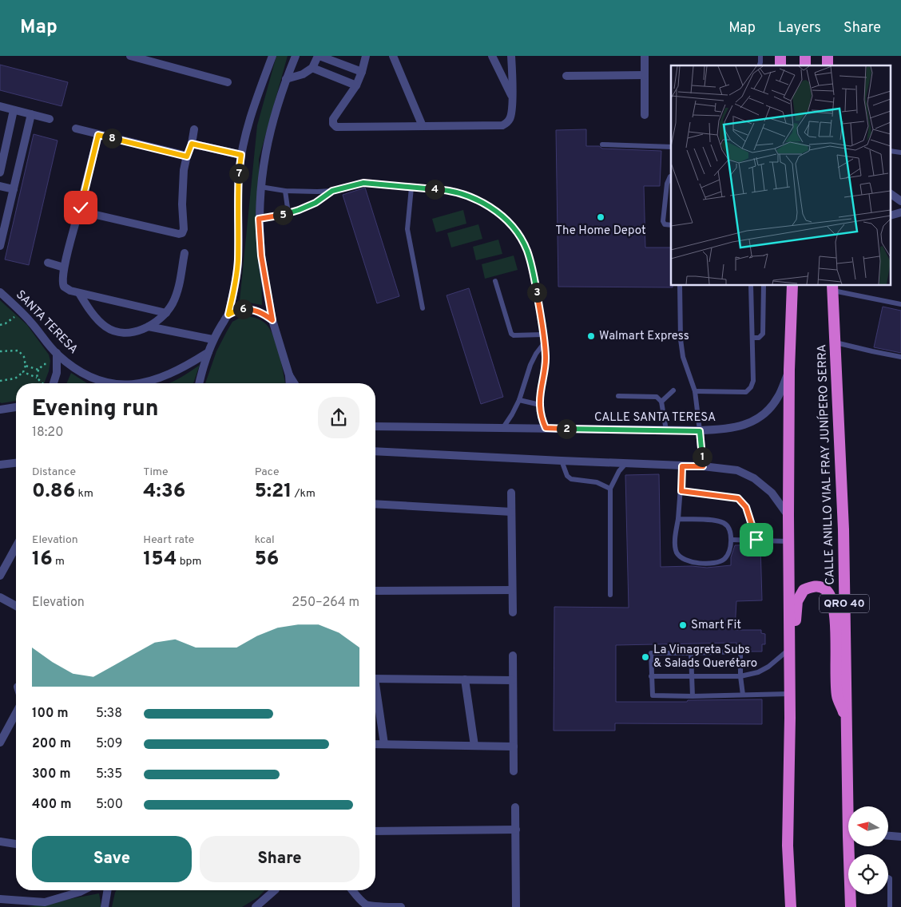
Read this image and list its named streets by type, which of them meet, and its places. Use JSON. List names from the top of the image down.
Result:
{
  "streets": {
    "highway": ["CALLE ANILLO VIAL FRAY JUNÍPERO SERRA", "QRO 40"],
    "street": ["SANTA TERESA", "CALLE SANTA TERESA"]
  },
  "places": [
    "The Home Depot",
    "Walmart Express",
    "Smart Fit",
    "La Vinagreta Subs & Salads Querétaro"
  ],
  "north": "left",
  "page": {
    "header": "Map",
    "nav": ["Map", "Layers", "Share"],
    "pins": [
      "8",
      "7",
      "4",
      "5",
      "3",
      "6",
      "2",
      "1"
    ],
    "heading": ["Evening run", "18:20"],
    "stats": [
      ["Distance", "0.86 km"],
      ["Time", "4:36"],
      ["Pace", "5:21 /km"],
      ["Elevation", "16 m"],
      ["Heart rate", "154 bpm"],
      ["kcal", "56"]
    ],
    "chart": ["Elevation", "250–264 m"],
    "list": [
      {
        "name": "100 m",
        "note": "5:38"
      },
      {
        "name": "200 m",
        "note": "5:09"
      },
      {
        "name": "300 m",
        "note": "5:35"
      },
      {
        "name": "400 m",
        "note": "5:00"
      }
    ],
    "buttons": ["Save", "Share"]
  }
}
